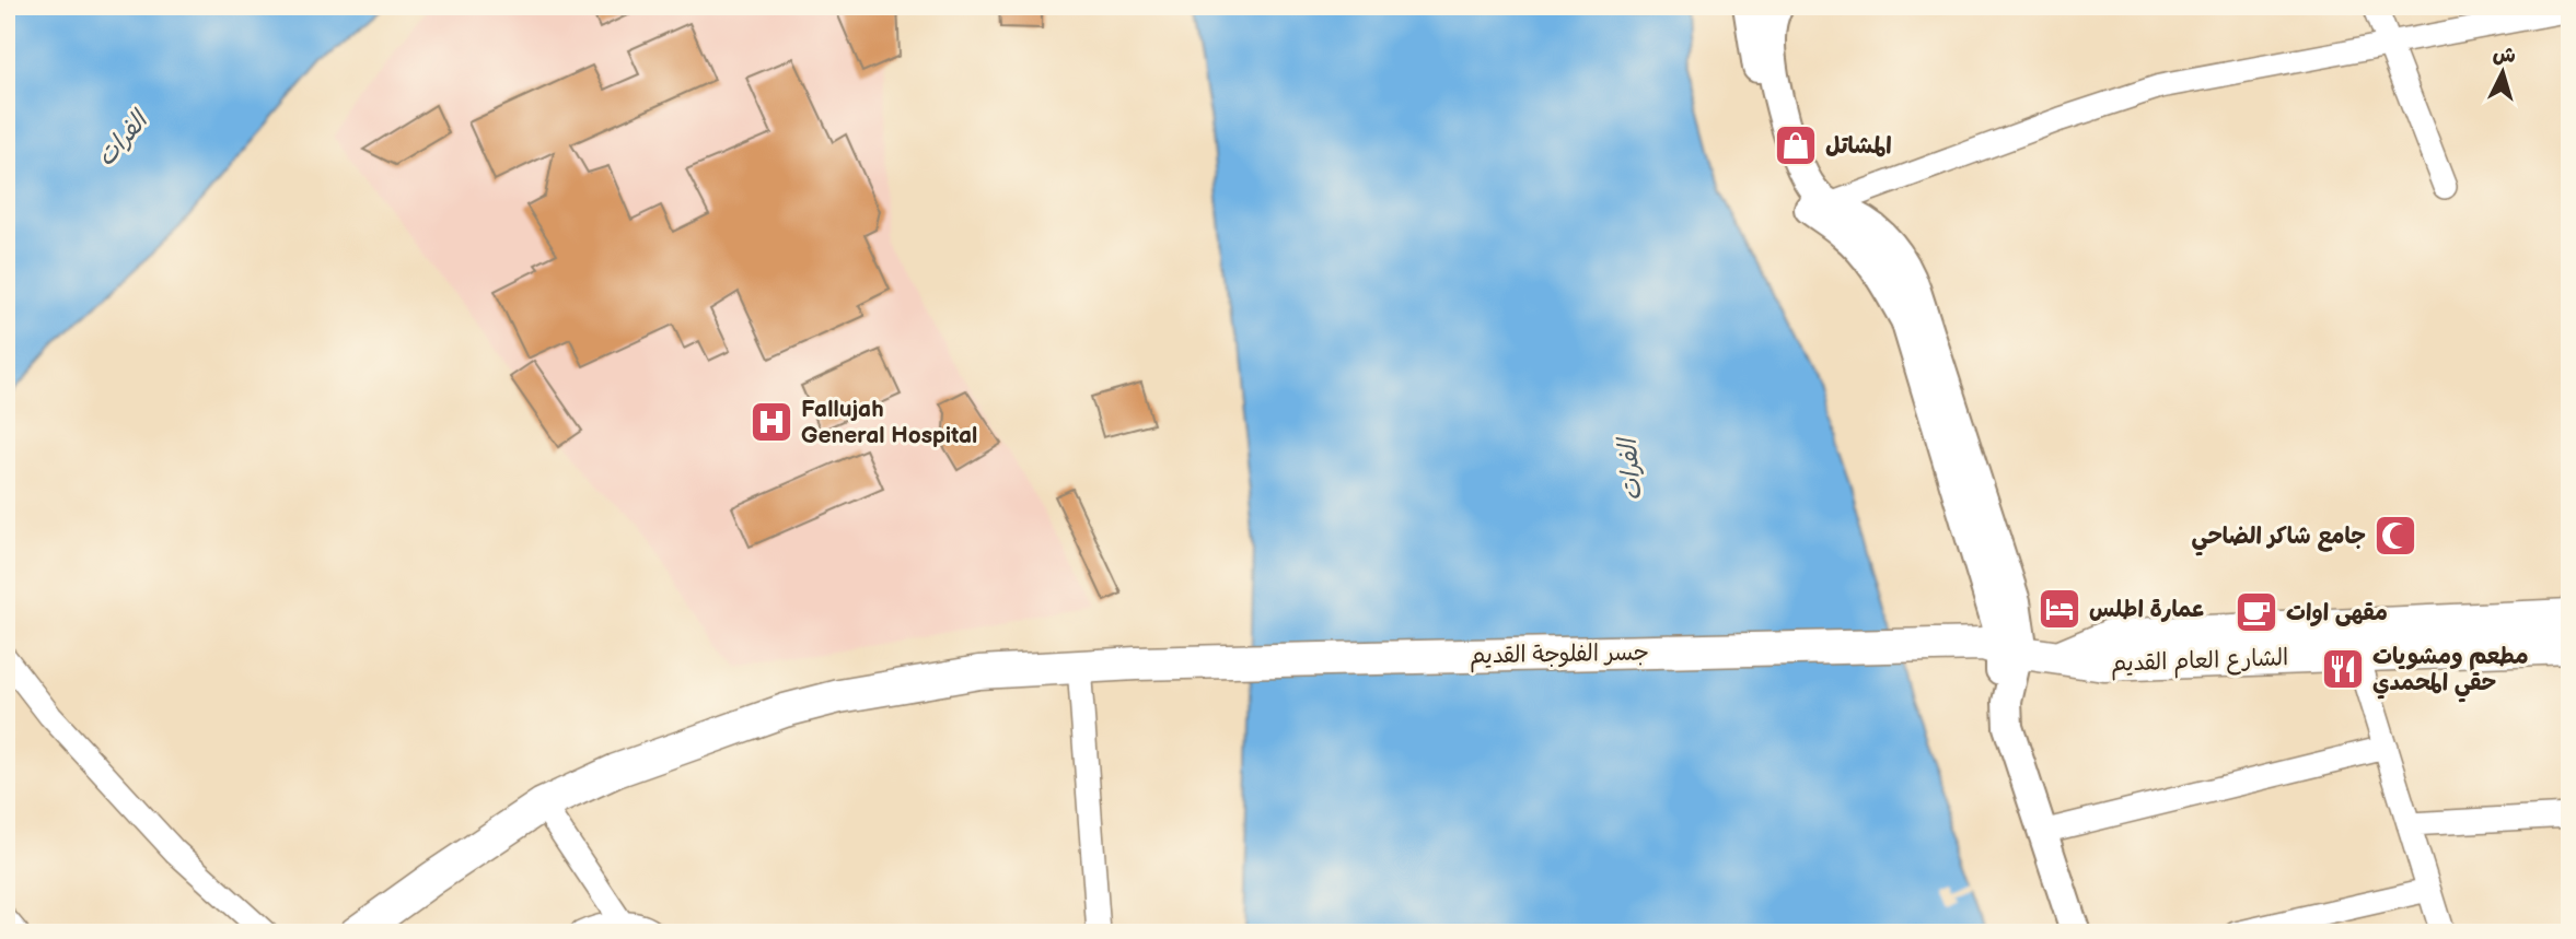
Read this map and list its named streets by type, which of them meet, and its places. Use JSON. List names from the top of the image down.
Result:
{
  "streets": {
    "main road": ["جسر الفلوجة القديم", "الشارع العام القديم"]
  },
  "crossings": [
    ["جسر الفلوجة القديم", "الشارع العام القديم"]
  ],
  "water": ["الفرات"],
  "places": {
    "shop": ["المشاتل"],
    "hospital": ["Fallujah General Hospital"],
    "mosque": ["جامع شاكر الضاحي"],
    "hotel": ["عمارة اطلس"],
    "cafe": ["مقهى اوات"],
    "restaurant": ["مطعم ومشويات حقي المحمدي"]
  },
  "north": "top"
}
